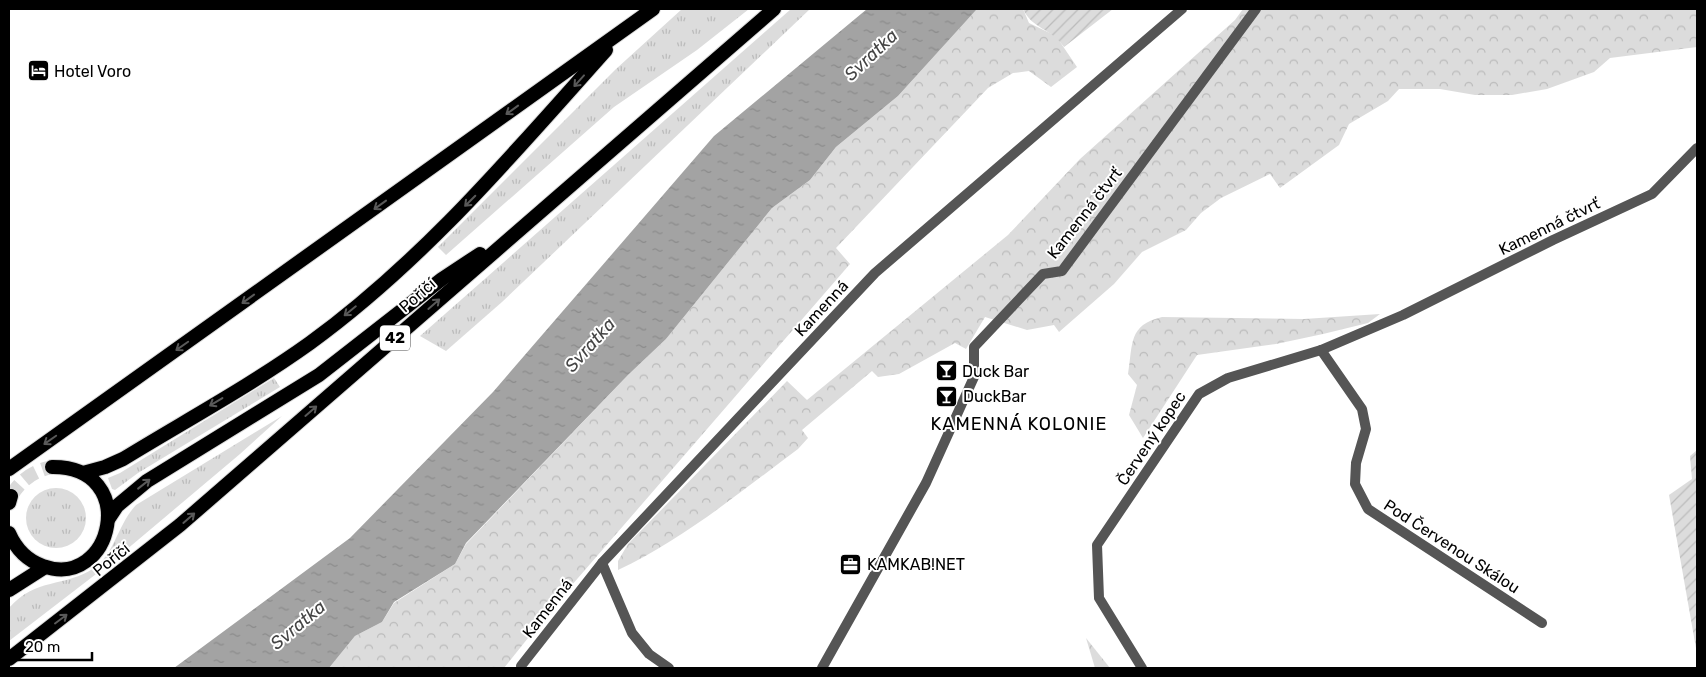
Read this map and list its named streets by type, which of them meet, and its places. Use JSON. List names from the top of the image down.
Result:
{
  "streets": {
    "highway": ["Poříčí", "42"],
    "street": [
      "Kamenná čtvrť",
      "Kamenná",
      "Červený kopec",
      "Pod Červenou Skálou"
    ]
  },
  "crossings": [
    ["Kamenná čtvrť", "Červený kopec"],
    ["Poříčí", "42"],
    ["Červený kopec", "Pod Červenou Skálou"]
  ],
  "districts": ["KAMENNÁ KOLONIE"],
  "water": ["Svratka"],
  "places": {
    "hotel": ["Hotel Voro"],
    "bar": ["Duck Bar", "DuckBar"],
    "office": ["KAMKAB!NET"]
  },
  "scale_bar": "20 m"
}
